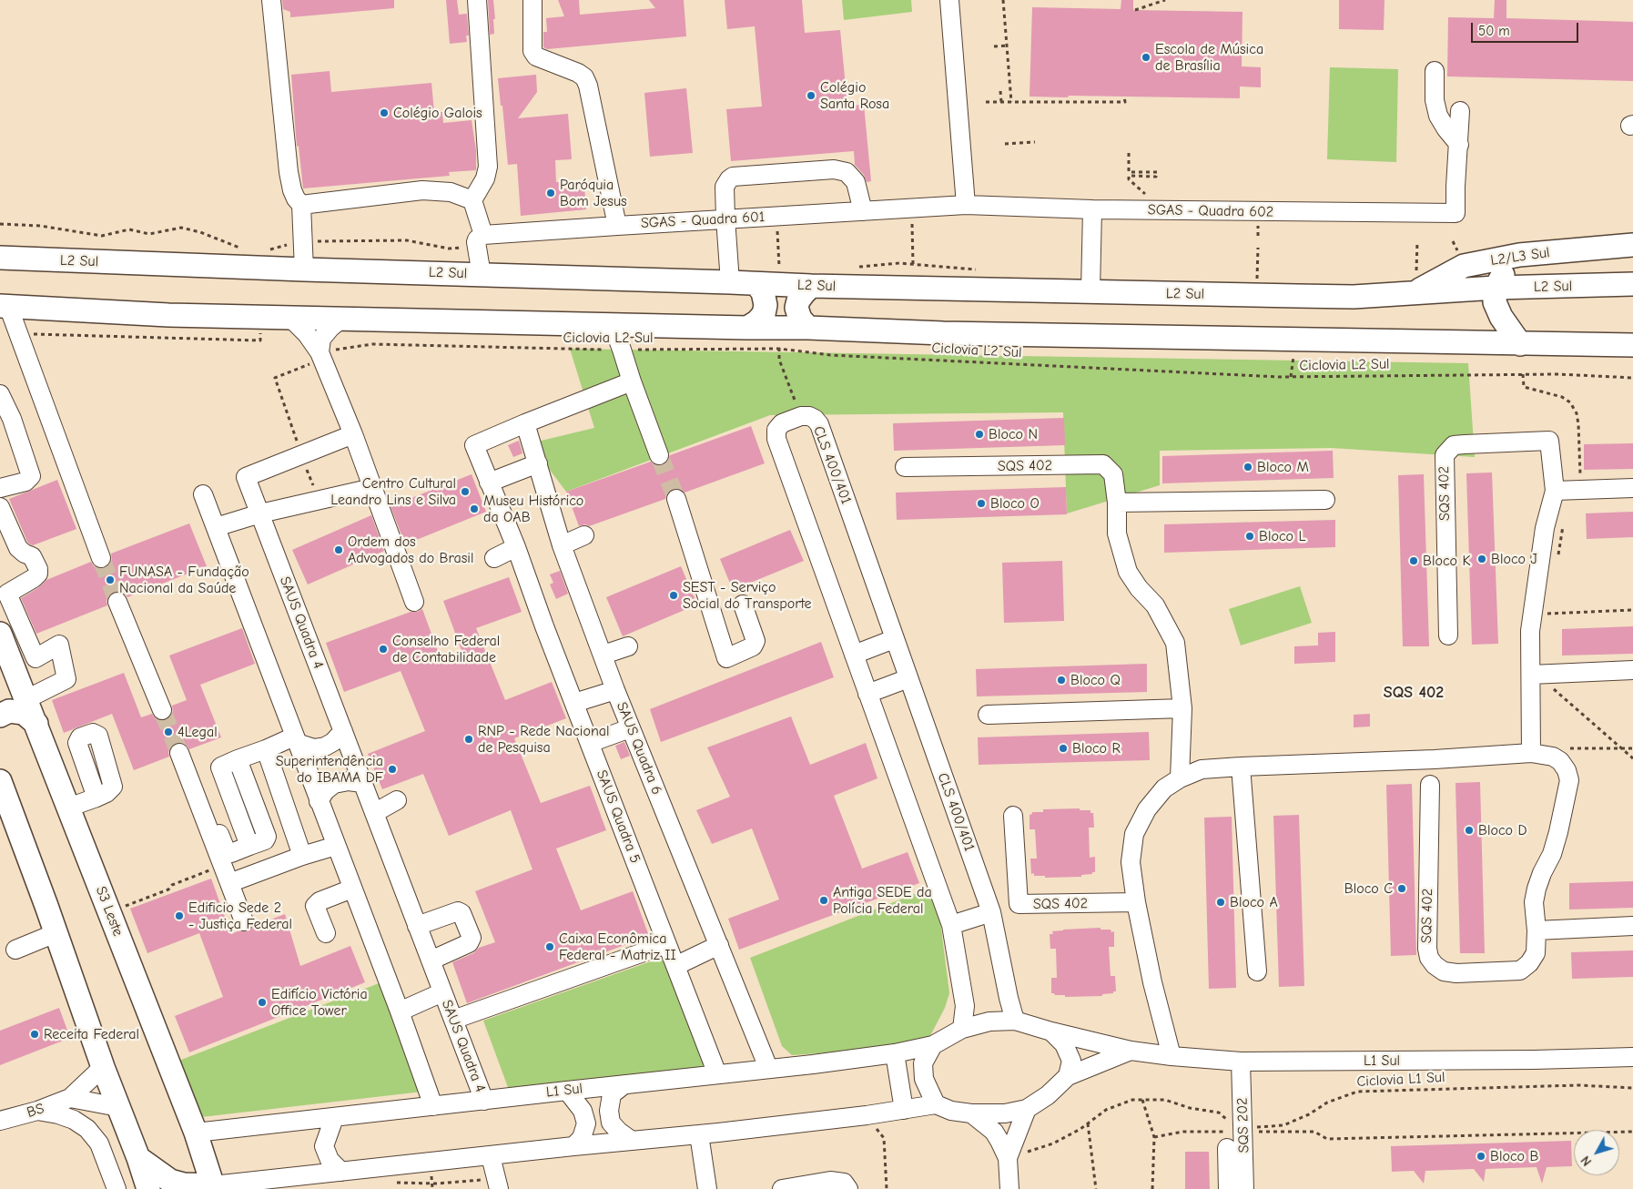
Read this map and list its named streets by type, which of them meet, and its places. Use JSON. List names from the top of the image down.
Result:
{
  "streets": {
    "main road": ["L2/L3 Sul", "L2 Sul", "S3 Leste"],
    "street": [
      "SGAS - Quadra 602",
      "SGAS - Quadra 601",
      "CLS 400/401",
      "SQS 402",
      "SAUS Quadra 4",
      "SAUS Quadra 6",
      "SAUS Quadra 5",
      "L1 Sul",
      "BS",
      "SQS 202"
    ],
    "path": ["Ciclovia L2 Sul", "Ciclovia L1 Sul"]
  },
  "crossings": [
    ["SGAS - Quadra 602", "SGAS - Quadra 601"],
    ["L2/L3 Sul", "L2 Sul"],
    ["Ciclovia L2 Sul", "SAUS Quadra 4"],
    ["CLS 400/401", "L1 Sul"],
    ["SQS 402", "L1 Sul"],
    ["SAUS Quadra 4", "L1 Sul"],
    ["SAUS Quadra 6", "SAUS Quadra 5"],
    ["SAUS Quadra 6", "L1 Sul"],
    ["SAUS Quadra 5", "L1 Sul"],
    ["S3 Leste", "L1 Sul"],
    ["L1 Sul", "SQS 202"],
    ["Ciclovia L1 Sul", "SQS 202"]
  ],
  "districts": ["SQS 402"],
  "places": [
    "Escola de Música de Brasília",
    "Colégio Santa Rosa",
    "Colégio Galois",
    "Paróquia Bom Jesus",
    "Bloco N",
    "Bloco M",
    "Centro Cultural Leandro Lins e Silva",
    "Bloco O",
    "Museu Histórico da OAB",
    "Bloco L",
    "Ordem dos Advogados do Brasil",
    "Bloco J",
    "Bloco K",
    "FUNASA - Fundação Nacional da Saúde",
    "SEST - Serviço Social do Transporte",
    "Conselho Federal de Contabilidade",
    "Bloco Q",
    "4Legal",
    "RNP - Rede Nacional de Pesquisa",
    "Bloco R",
    "Superintendência do IBAMA DF",
    "Bloco D",
    "Bloco C",
    "Antiga SEDE da Polícia Federal",
    "Bloco A",
    "Edificio Sede 2 - Justiça Federal",
    "Caixa Econômica Federal - Matriz II",
    "Edifício Victória Office Tower",
    "Receita Federal",
    "Bloco B"
  ],
  "scale_bar": "50 m",
  "north": "bottom left"
}
